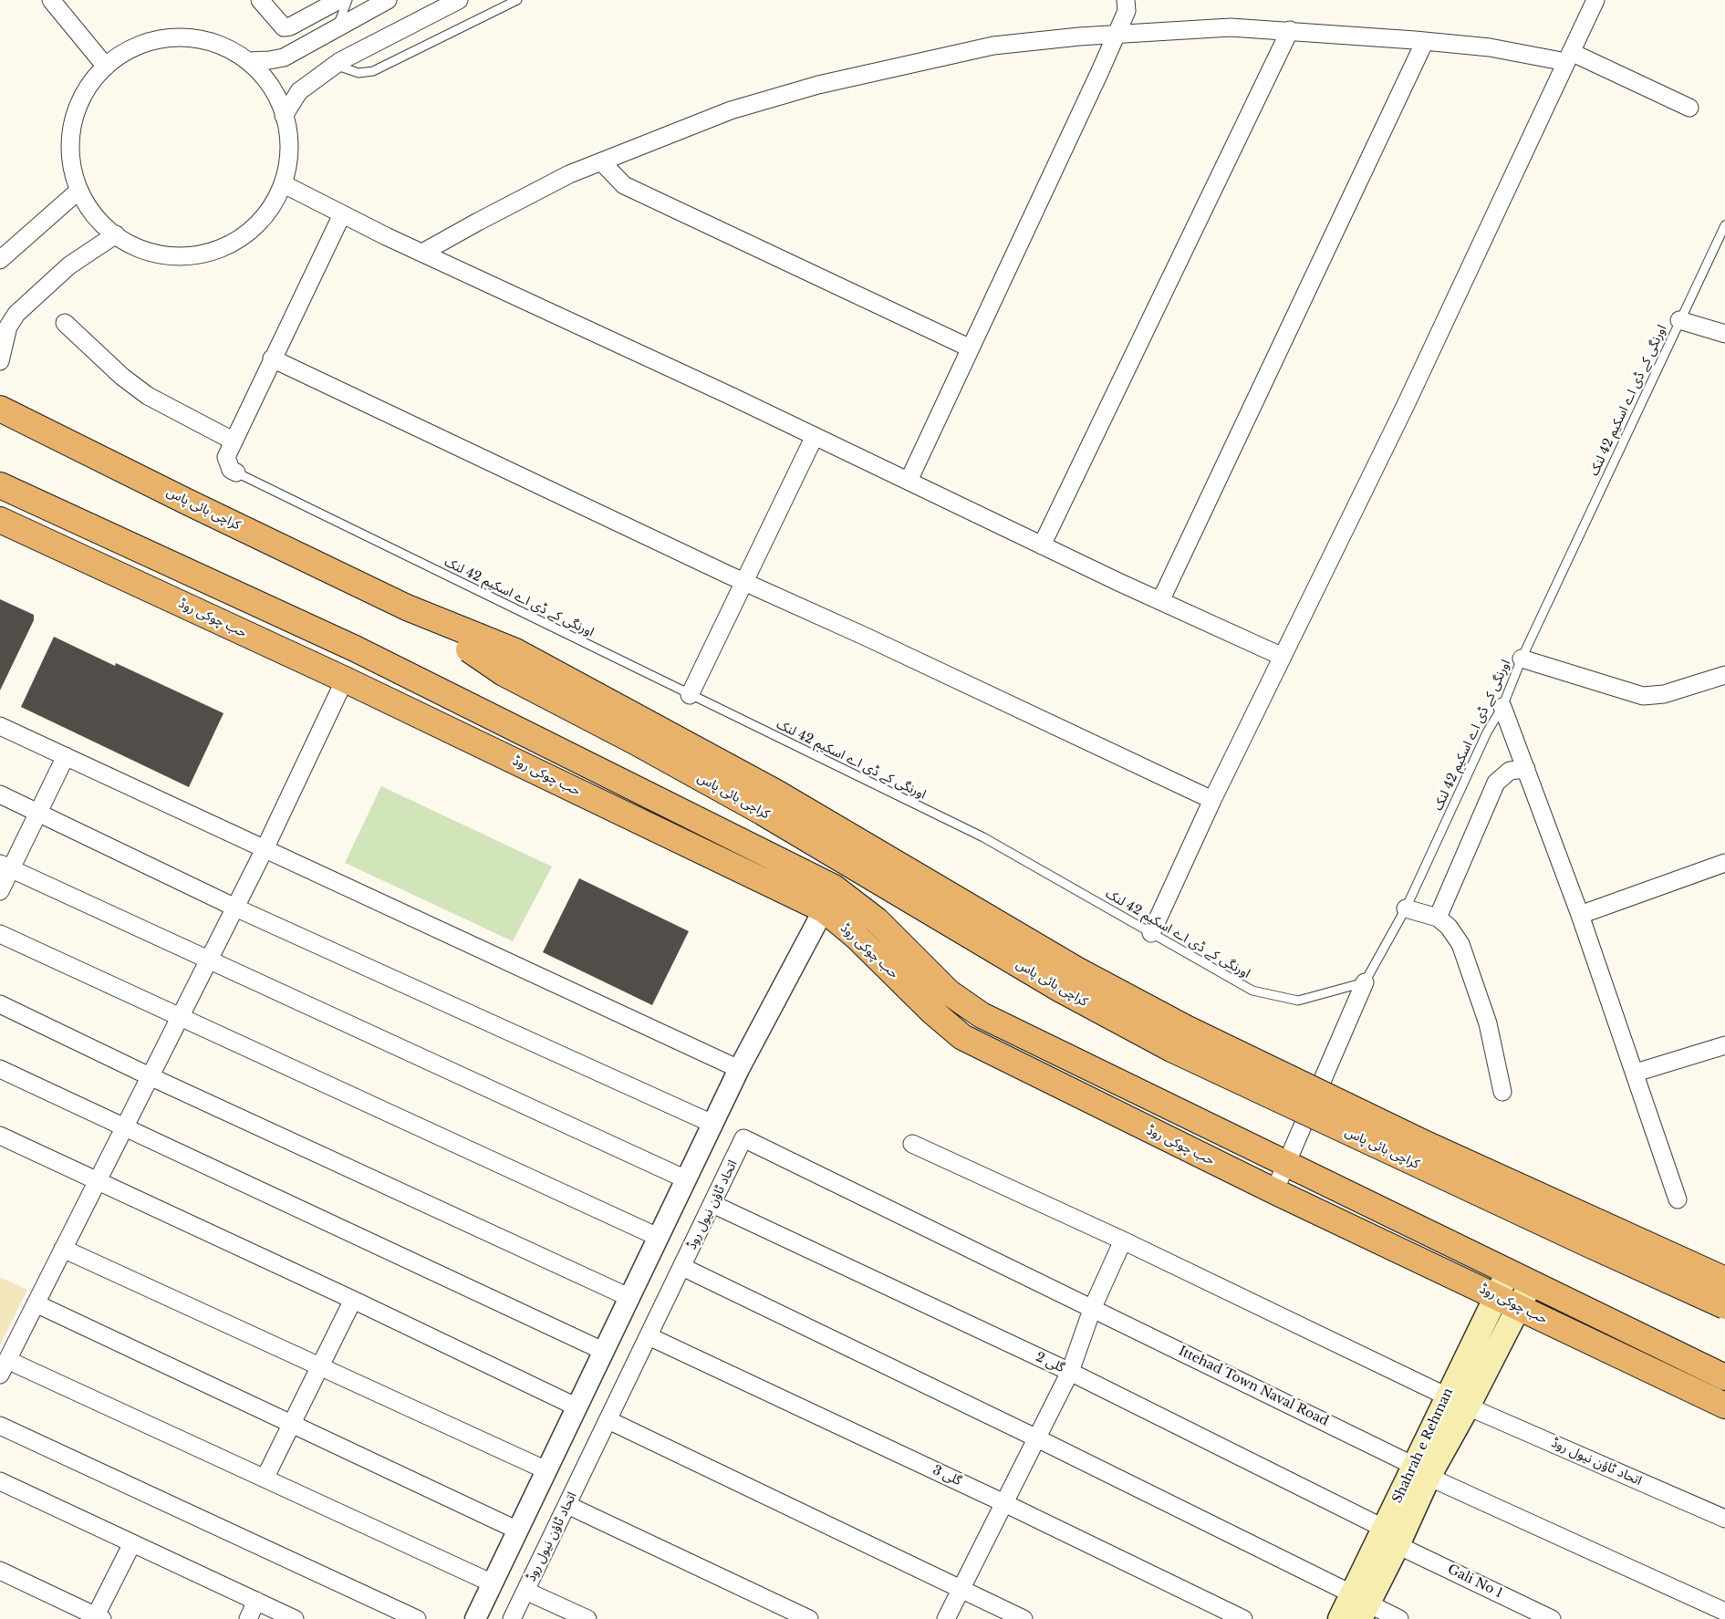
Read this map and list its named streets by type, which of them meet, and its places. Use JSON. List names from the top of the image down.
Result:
{
  "streets": {
    "highway": ["کراچی بائی پاس", "حب چوکی روڈ"],
    "main road": ["Shahrah e Rehman"],
    "street": [
      "اتحاد ٹاؤن نیول روڈ",
      "گلی 2",
      "Ittehad Town Naval Road",
      "گلی 3",
      "Gali No 1"
    ],
    "lane": ["اورنگی کے ڈی اے اسکیم 42 لنک"]
  },
  "crossings": [
    ["حب چوکی روڈ", "Shahrah e Rehman"],
    ["اتحاد ٹاؤن نیول روڈ", "گلی 2"],
    ["اتحاد ٹاؤن نیول روڈ", "Ittehad Town Naval Road"],
    ["اتحاد ٹاؤن نیول روڈ", "Shahrah e Rehman"],
    ["اتحاد ٹاؤن نیول روڈ", "گلی 3"],
    ["گلی 2", "Shahrah e Rehman"],
    ["گلی 2", "Gali No 1"],
    ["Ittehad Town Naval Road", "Shahrah e Rehman"],
    ["Shahrah e Rehman", "Gali No 1"]
  ]
}
